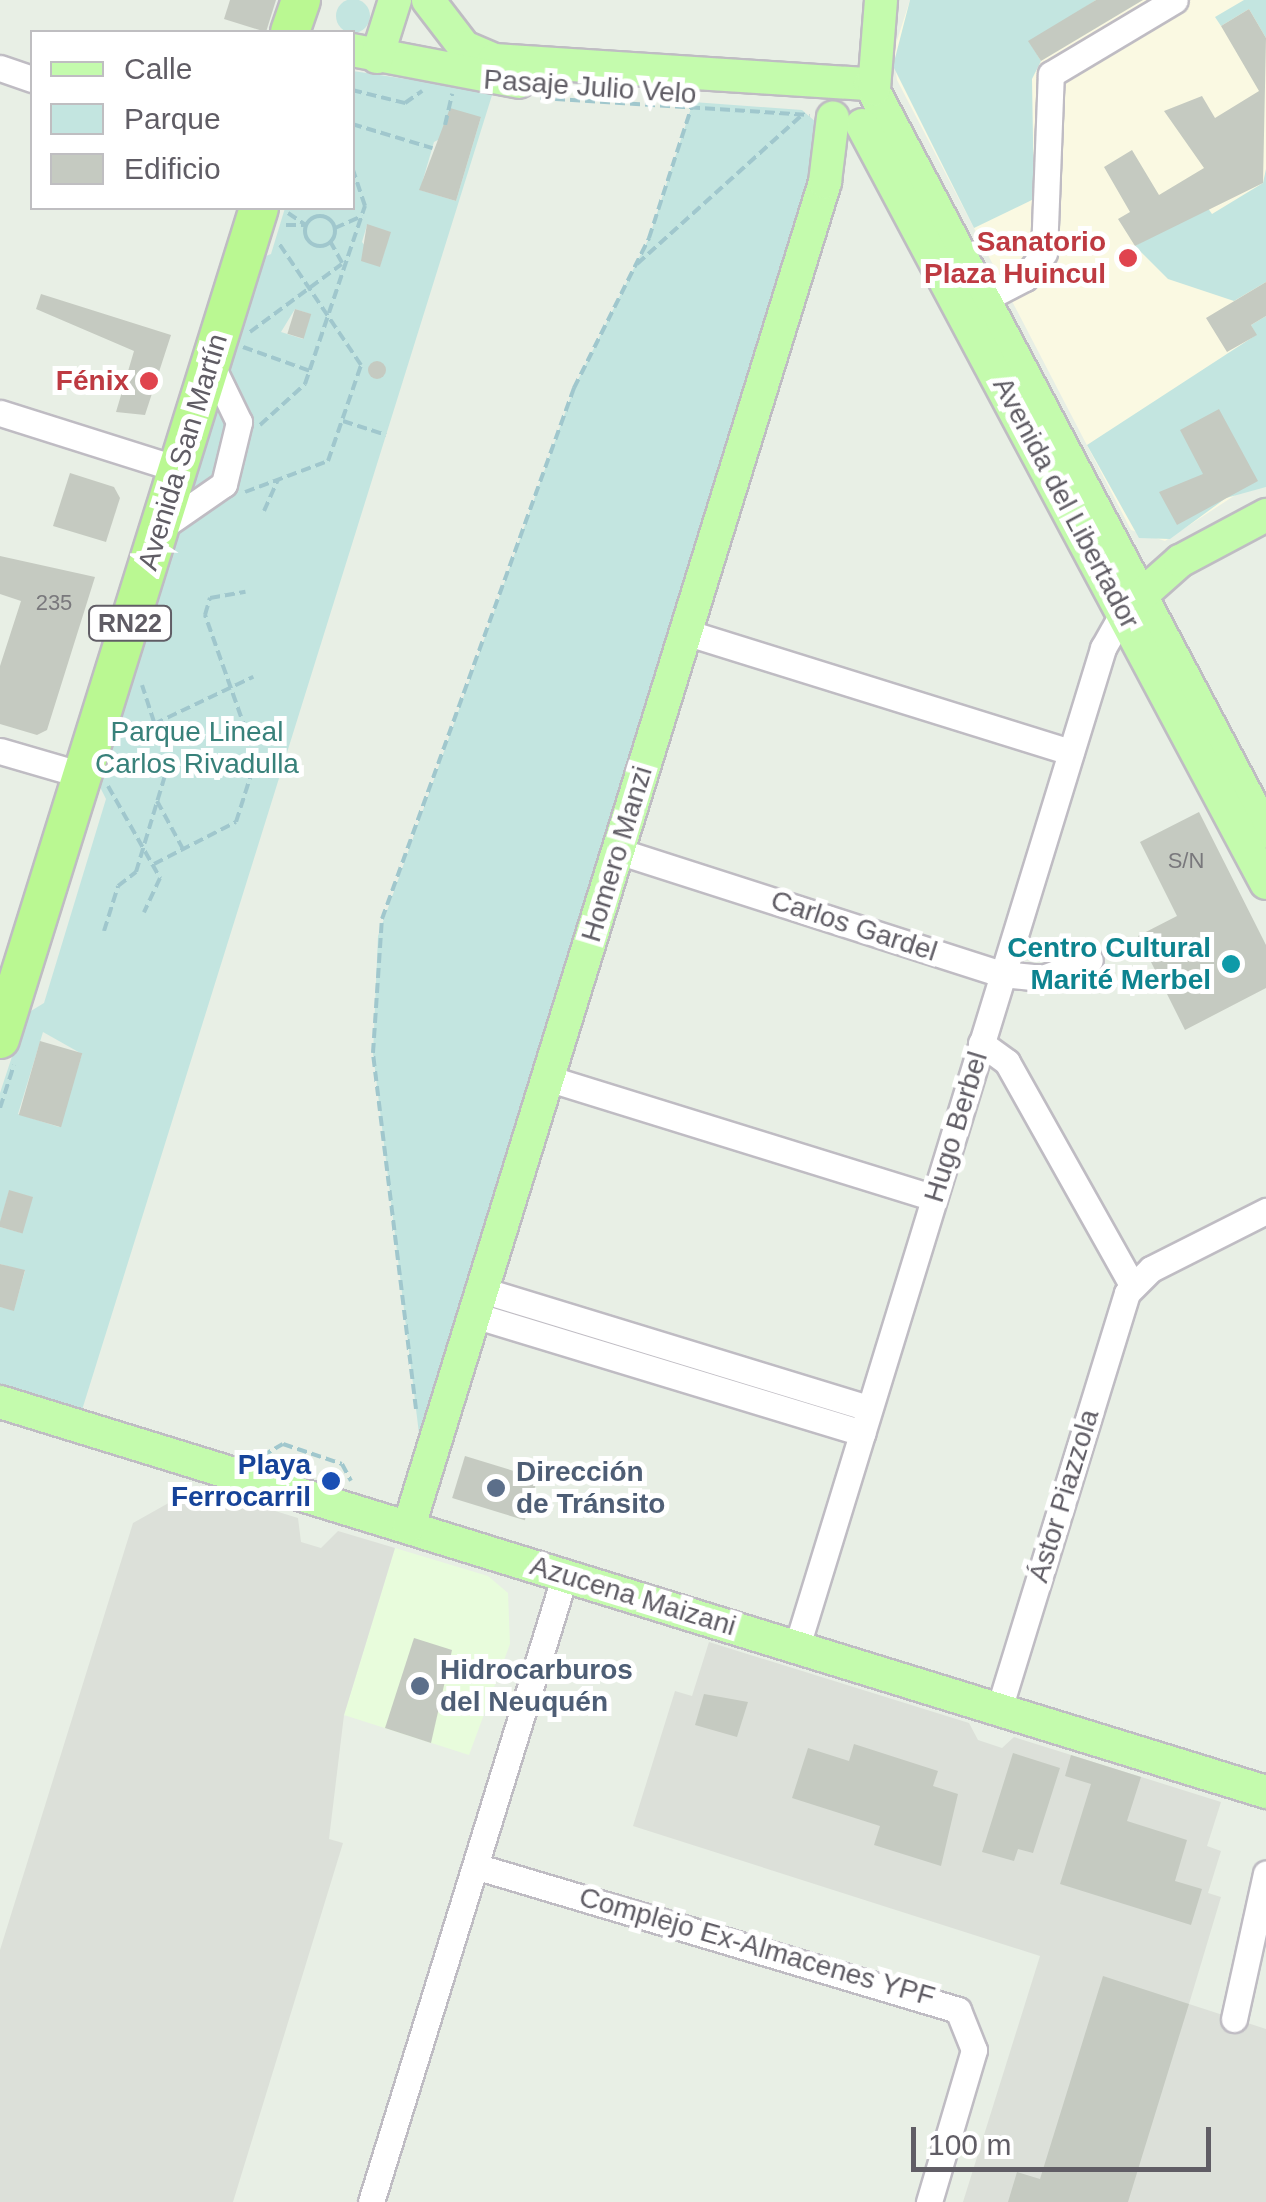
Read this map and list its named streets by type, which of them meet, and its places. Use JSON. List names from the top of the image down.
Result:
{
  "streets": {
    "highway": ["Avenida San Martín", "RN22"],
    "main road": [
      "Pasaje Julio Velo",
      "Avenida del Libertador",
      "Homero Manzi",
      "Azucena Maizani"
    ],
    "street": [
      "Carlos Gardel",
      "Hugo Berbel",
      "Ástor Piazzola",
      "Complejo Ex-Almacenes YPF"
    ]
  },
  "crossings": [
    ["Pasaje Julio Velo", "Avenida del Libertador"],
    ["Pasaje Julio Velo", "Homero Manzi"],
    ["Avenida del Libertador", "Homero Manzi"],
    ["Avenida del Libertador", "Hugo Berbel"],
    ["Homero Manzi", "Carlos Gardel"],
    ["Homero Manzi", "Azucena Maizani"],
    ["Carlos Gardel", "Hugo Berbel"],
    ["Hugo Berbel", "Azucena Maizani"],
    ["Ástor Piazzola", "Azucena Maizani"]
  ],
  "parks": ["Parque Lineal Carlos Rivadulla"],
  "places": [
    "Sanatorio Plaza Huincul",
    "Fénix",
    "Centro Cultural Marité Merbel",
    "Playa Ferrocarril",
    "Dirección de Tránsito",
    "Hidrocarburos del Neuquén"
  ],
  "house_numbers": ["235", "S/N"],
  "legend": ["Calle", "Parque", "Edificio"],
  "scale_bar": "100 m"
}
